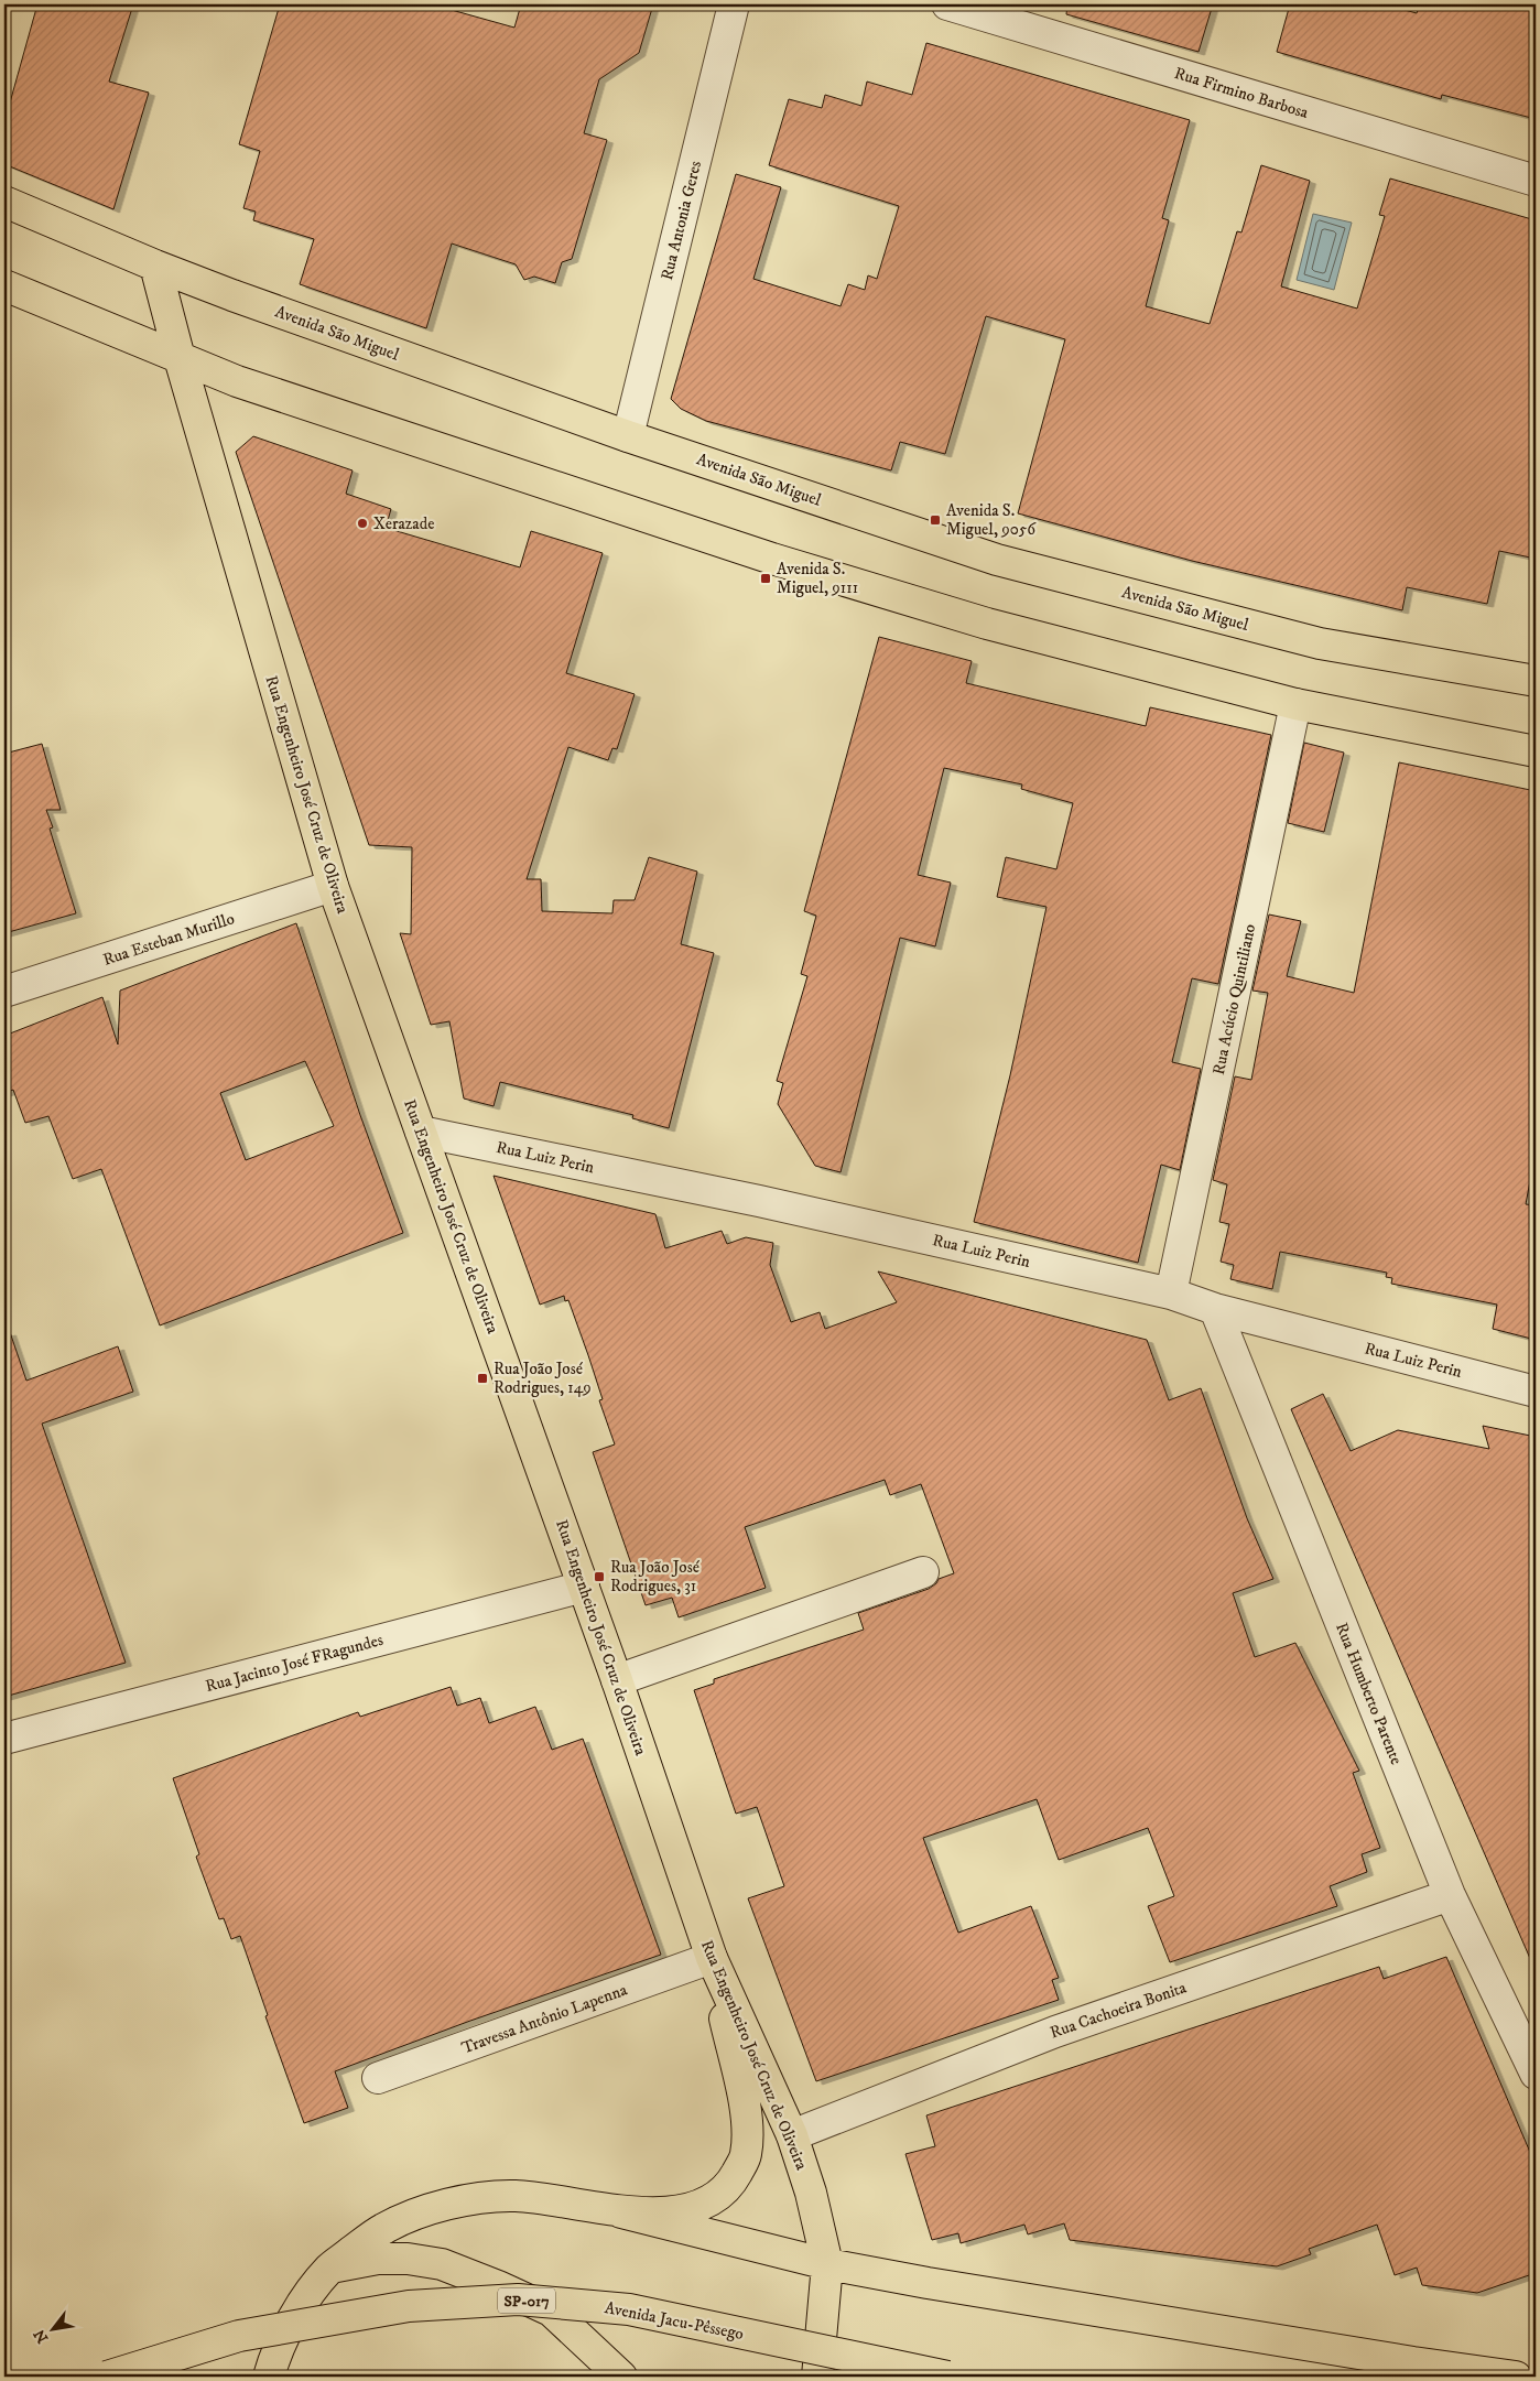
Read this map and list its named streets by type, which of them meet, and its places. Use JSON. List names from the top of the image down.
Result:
{
  "streets": {
    "main road": [
      "Avenida São Miguel",
      "Rua Engenheiro José Cruz de Oliveira",
      "SP-017",
      "Avenida Jacu-Pêssego"
    ],
    "street": [
      "Rua Firmino Barbosa",
      "Rua Antonia Geres",
      "Rua Esteban Murillo",
      "Rua Acúcio Quintiliano",
      "Rua Luiz Perin",
      "Rua Jacinto José FRagundes",
      "Rua Humberto Parente",
      "Rua Cachoeira Bonita",
      "Travessa Antônio Lapenna"
    ]
  },
  "crossings": [
    ["Rua Antonia Geres", "Avenida São Miguel"],
    ["Avenida São Miguel", "Rua Engenheiro José Cruz de Oliveira"],
    ["Rua Engenheiro José Cruz de Oliveira", "Rua Esteban Murillo"],
    ["Rua Engenheiro José Cruz de Oliveira", "Rua Luiz Perin"],
    ["Rua Engenheiro José Cruz de Oliveira", "Rua Jacinto José FRagundes"],
    ["Rua Engenheiro José Cruz de Oliveira", "Rua Cachoeira Bonita"],
    ["Rua Engenheiro José Cruz de Oliveira", "Travessa Antônio Lapenna"],
    ["Rua Acúcio Quintiliano", "Rua Luiz Perin"],
    ["Rua Luiz Perin", "Rua Humberto Parente"],
    ["Rua Humberto Parente", "Rua Cachoeira Bonita"]
  ],
  "places": {
    "transit": [
      "Avenida S. Miguel, 9056",
      "Avenida S. Miguel, 9111",
      "Rua João José Rodrigues, 149",
      "Rua João José Rodrigues, 31"
    ],
    "other": ["Xerazade"]
  },
  "north": "bottom left"
}
